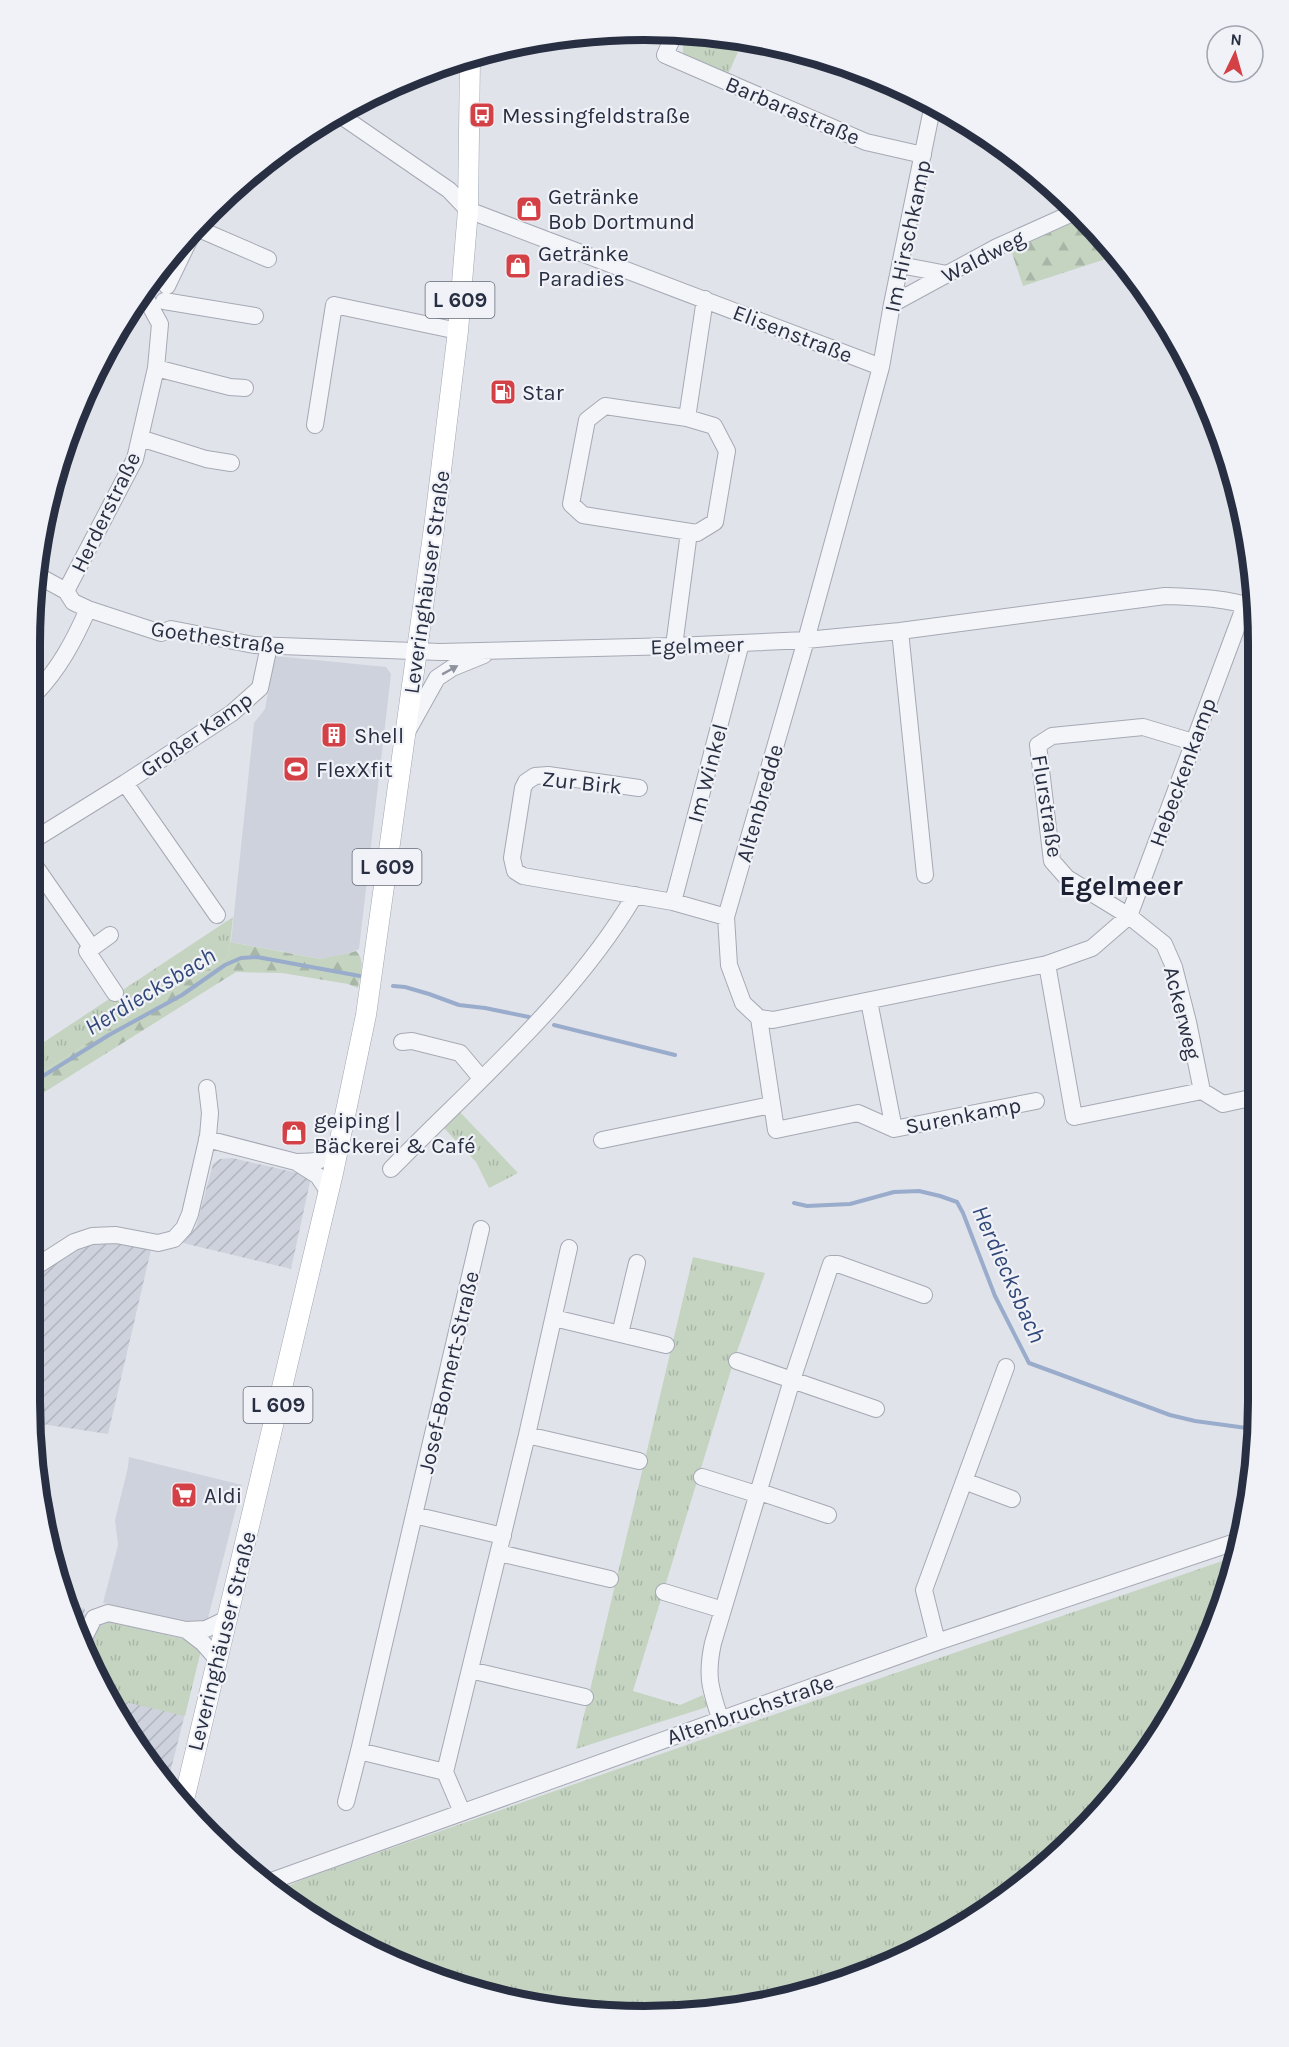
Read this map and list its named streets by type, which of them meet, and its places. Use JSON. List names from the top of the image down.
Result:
{
  "streets": {
    "main road": ["L 609", "Leveringhäuser Straße"],
    "street": [
      "Barbarastraße",
      "Im Hirschkamp",
      "Waldweg",
      "Elisenstraße",
      "Herderstraße",
      "Goethestraße",
      "Egelmeer",
      "Großer Kamp",
      "Hebeckenkamp",
      "Im Winkel",
      "Zur Birk",
      "Altenbredde",
      "Flurstraße",
      "Ackerweg",
      "Surenkamp",
      "Josef-Bomert-Straße",
      "Altenbruchstraße"
    ]
  },
  "crossings": [
    ["Barbarastraße", "Im Hirschkamp"],
    ["Im Hirschkamp", "Waldweg"],
    ["Im Hirschkamp", "Elisenstraße"],
    ["Im Hirschkamp", "Altenbredde"],
    ["Elisenstraße", "Leveringhäuser Straße"],
    ["Elisenstraße", "Altenbredde"],
    ["Herderstraße", "Goethestraße"],
    ["Leveringhäuser Straße", "Goethestraße"],
    ["Leveringhäuser Straße", "Egelmeer"],
    ["Goethestraße", "Egelmeer"],
    ["Goethestraße", "Großer Kamp"],
    ["Egelmeer", "Im Winkel"],
    ["Egelmeer", "Altenbredde"],
    ["Hebeckenkamp", "Flurstraße"],
    ["Hebeckenkamp", "Ackerweg"],
    ["Hebeckenkamp", "Surenkamp"],
    ["Flurstraße", "Ackerweg"]
  ],
  "districts": ["Egelmeer"],
  "water": ["Herdiecksbach"],
  "places": {
    "bus stop": ["Messingfeldstraße"],
    "shop": ["Getränke Bob Dortmund", "Getränke Paradies", "geiping | Bäckerei & Café"],
    "fuel station": ["Star"],
    "building": ["Shell"],
    "sports": ["FlexXfit"],
    "supermarket": ["Aldi"]
  },
  "north": "top"
}
